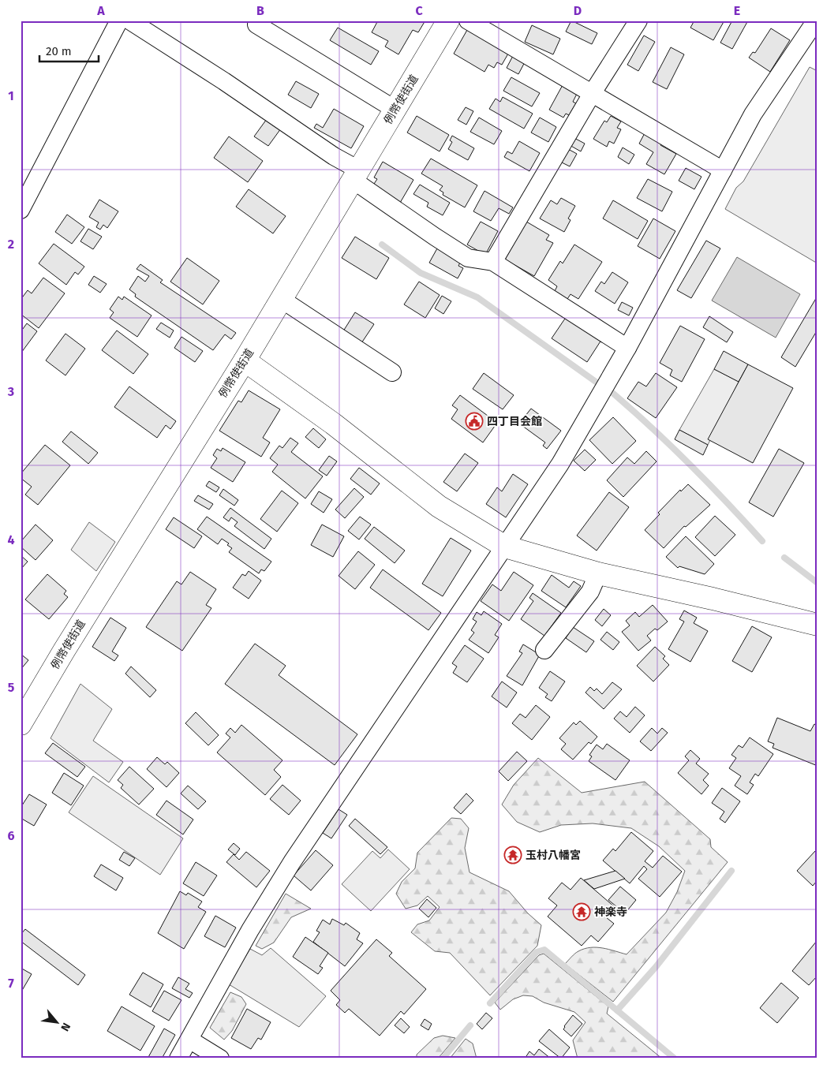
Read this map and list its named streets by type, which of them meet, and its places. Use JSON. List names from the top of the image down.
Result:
{
  "streets": {
    "main road": ["例幣使街道"]
  },
  "places": {
    "public building": ["四丁目会館"],
    "temple": ["玉村八幡宮", "神楽寺"]
  },
  "scale_bar": "20 m",
  "north": "bottom right",
  "grid": {
    "columns": [
      "A",
      "B",
      "C",
      "D",
      "E"
    ],
    "rows": [
      "1",
      "2",
      "3",
      "4",
      "5",
      "6",
      "7"
    ]
  }
}
